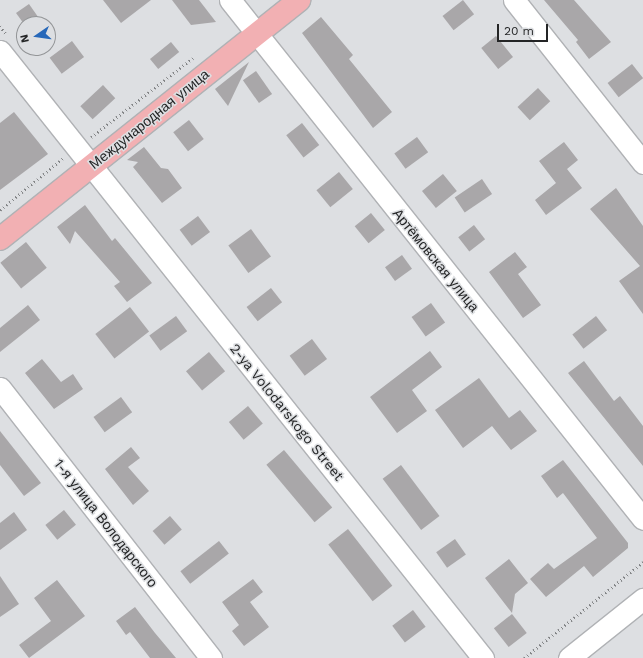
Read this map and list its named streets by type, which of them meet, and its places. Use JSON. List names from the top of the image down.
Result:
{
  "streets": {
    "main road": ["Международная улица"],
    "street": ["Артёмовская улица", "2-ya Volodarskogo Street", "1-я улица Володарского"]
  },
  "crossings": [
    ["Международная улица", "Артёмовская улица"],
    ["Международная улица", "2-ya Volodarskogo Street"]
  ],
  "scale_bar": "20 m",
  "north": "left"
}
